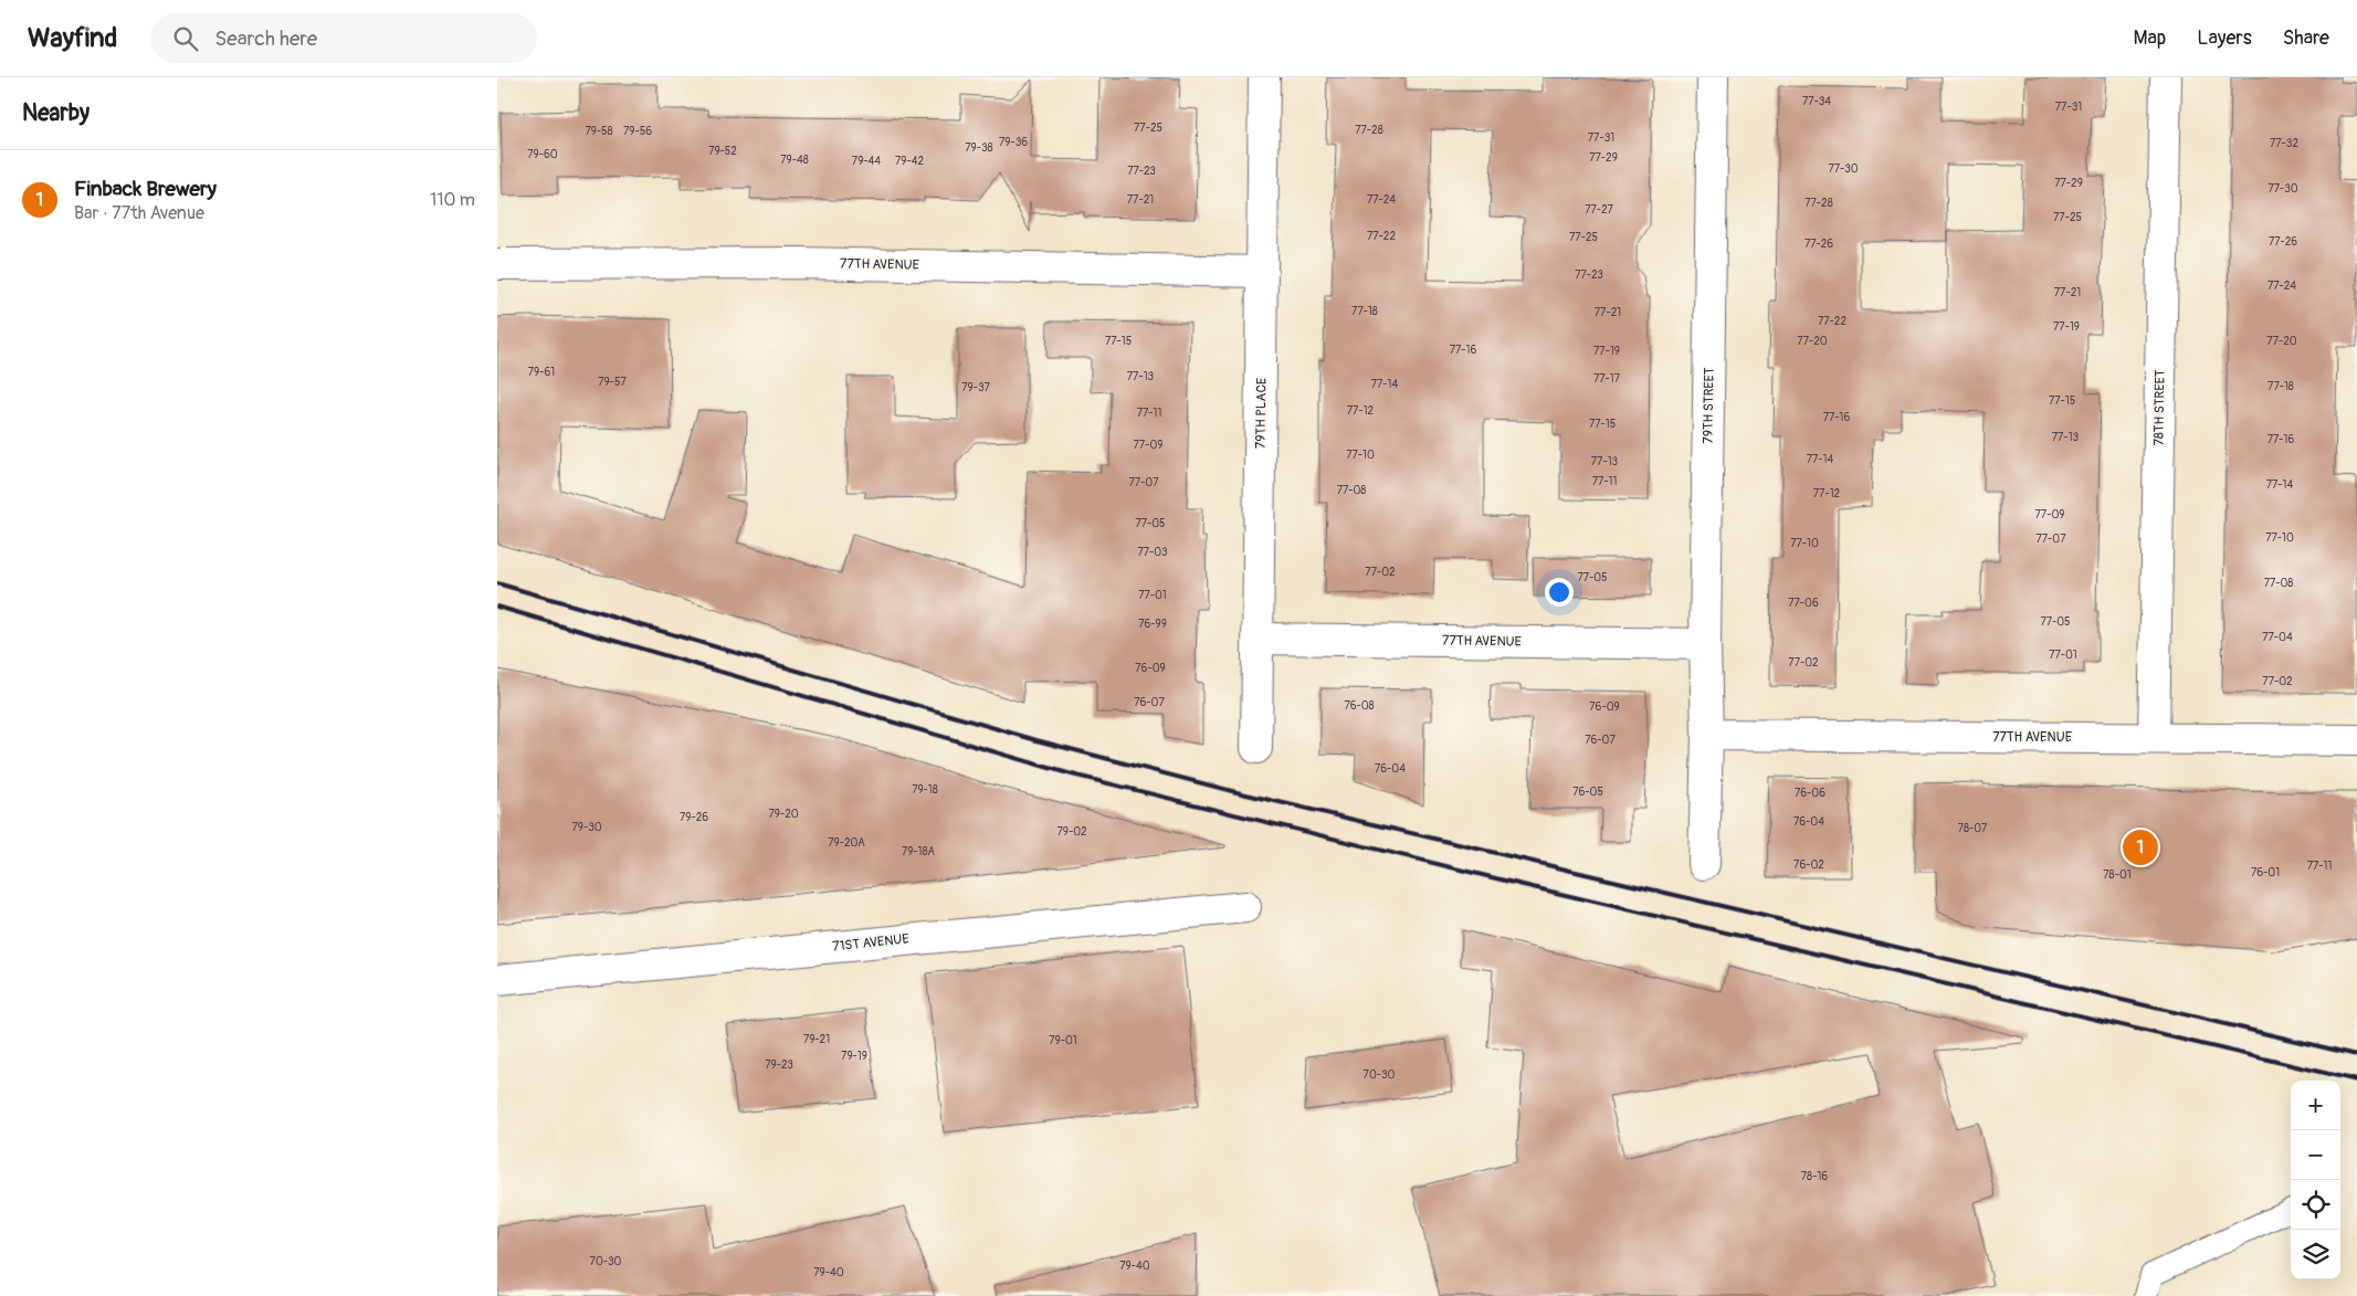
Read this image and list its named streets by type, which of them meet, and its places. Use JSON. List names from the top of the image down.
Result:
{
  "streets": {
    "street": [
      "77TH AVENUE",
      "79TH STREET",
      "78TH STREET",
      "79TH PLACE",
      "71ST AVENUE"
    ]
  },
  "crossings": [
    ["77TH AVENUE", "79TH STREET"],
    ["77TH AVENUE", "78TH STREET"],
    ["77TH AVENUE", "79TH PLACE"]
  ],
  "house_numbers": [
    "77-34",
    "77-31",
    "77-25",
    "77-28",
    "79-58",
    "79-56",
    "77-31",
    "79-36",
    "77-32",
    "79-38",
    "79-52",
    "79-60",
    "77-29",
    "79-48",
    "79-44",
    "79-42",
    "77-30",
    "77-23",
    "77-29",
    "77-30",
    "77-21",
    "77-24",
    "77-28",
    "77-27",
    "77-25",
    "77-22",
    "77-25",
    "77-26",
    "77-26",
    "77-23",
    "77-24",
    "77-21",
    "77-18",
    "77-21",
    "77-22",
    "77-19",
    "77-15",
    "77-20",
    "77-20",
    "77-16",
    "77-19",
    "79-61",
    "77-13",
    "77-17",
    "79-57",
    "77-14",
    "77-18",
    "79-37",
    "77-15",
    "77-12",
    "77-11",
    "77-16",
    "77-15",
    "77-13",
    "77-16",
    "77-09",
    "77-10",
    "77-14",
    "77-13",
    "77-11",
    "77-07",
    "77-14",
    "77-08",
    "77-12",
    "77-09",
    "77-05",
    "77-10",
    "77-07",
    "77-10",
    "77-03",
    "77-02",
    "77-05",
    "77-08",
    "77-01",
    "77-06",
    "77-05",
    "76-99",
    "77-04",
    "77-01",
    "77-02",
    "76-09",
    "77-02",
    "76-07",
    "76-08",
    "76-09",
    "76-07",
    "76-04",
    "79-18",
    "76-05",
    "76-06",
    "79-20",
    "79-26",
    "76-04",
    "79-30",
    "78-07",
    "79-02",
    "79-20A",
    "79-18A",
    "76-02",
    "77-11",
    "76-01",
    "78-01",
    "79-21",
    "79-01",
    "79-19",
    "79-23",
    "70-30",
    "78-16",
    "70-30",
    "79-40",
    "79-40"
  ],
  "page": {
    "header": "Wayfind",
    "search": "Search here",
    "nav": ["Map", "Layers", "Share"],
    "heading": "Nearby",
    "list": [
      {
        "mark": "1",
        "name": "Finback Brewery",
        "note": "Bar · 77th Avenue",
        "value": "110 m"
      }
    ],
    "pins": "1",
    "map_buttons": ["+", "−"]
  }
}
